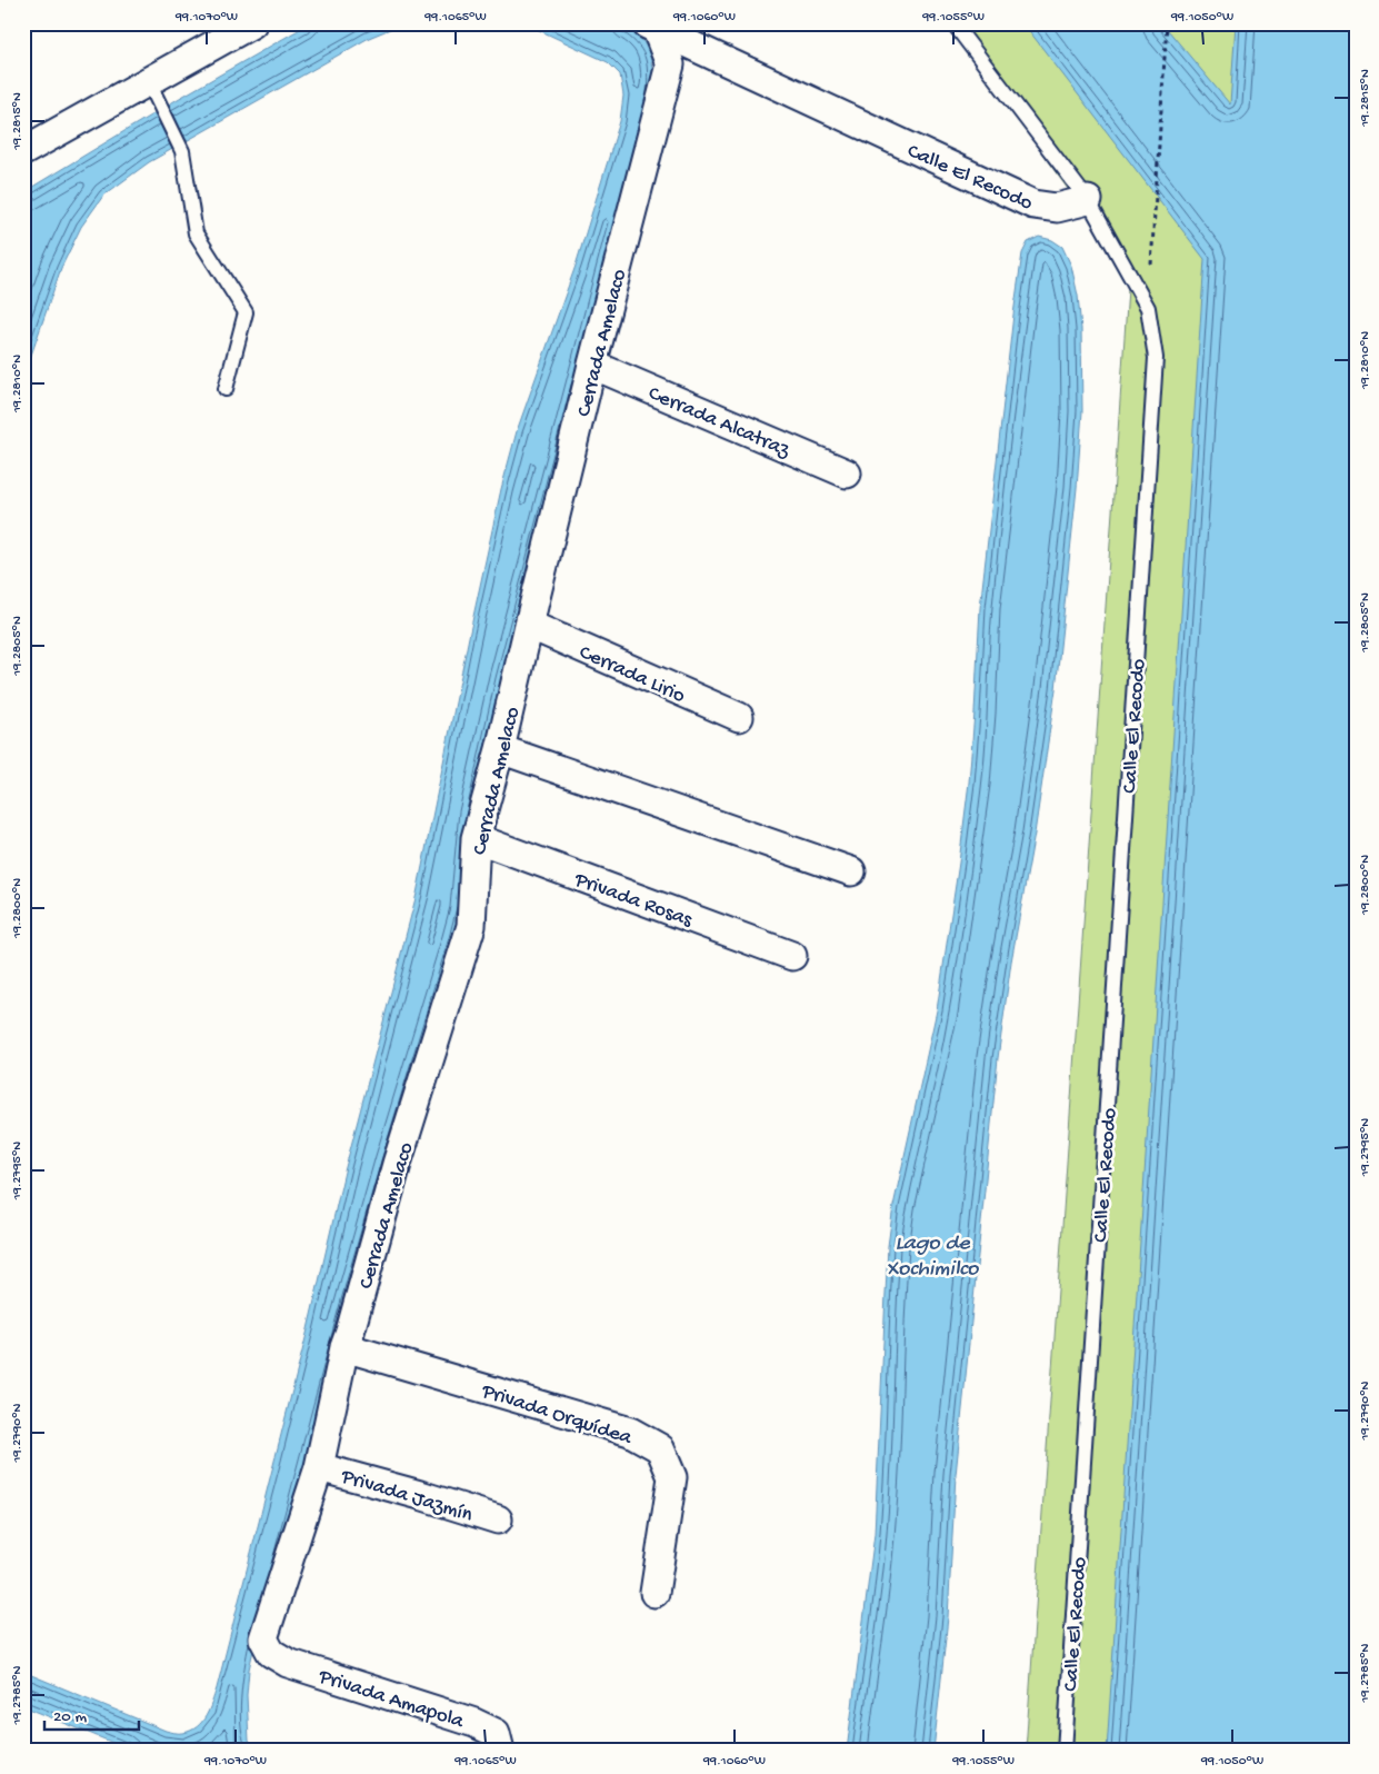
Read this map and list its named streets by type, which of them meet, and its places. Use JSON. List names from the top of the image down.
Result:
{
  "streets": {
    "street": [
      "Calle El Recodo",
      "Cerrada Amelaco",
      "Cerrada Alcatraz",
      "Cerrada Lirio",
      "Privada Rosas",
      "Privada Orquídea",
      "Privada Jazmín",
      "Privada Amapola"
    ]
  },
  "crossings": [
    ["Calle El Recodo", "Cerrada Amelaco"],
    ["Cerrada Amelaco", "Cerrada Alcatraz"],
    ["Cerrada Amelaco", "Cerrada Lirio"],
    ["Cerrada Amelaco", "Privada Rosas"],
    ["Cerrada Amelaco", "Privada Orquídea"],
    ["Cerrada Amelaco", "Privada Jazmín"],
    ["Cerrada Amelaco", "Privada Amapola"]
  ],
  "water": ["Lago de Xochimilco"],
  "scale_bar": "20 m",
  "coordinates": [
    "99.1070°W",
    "99.1065°W",
    "99.1060°W",
    "99.1055°W",
    "99.1050°W",
    "19.2815°N",
    "19.2810°N",
    "19.2805°N",
    "19.2800°N",
    "19.2795°N",
    "19.2790°N",
    "19.2785°N"
  ]
}
